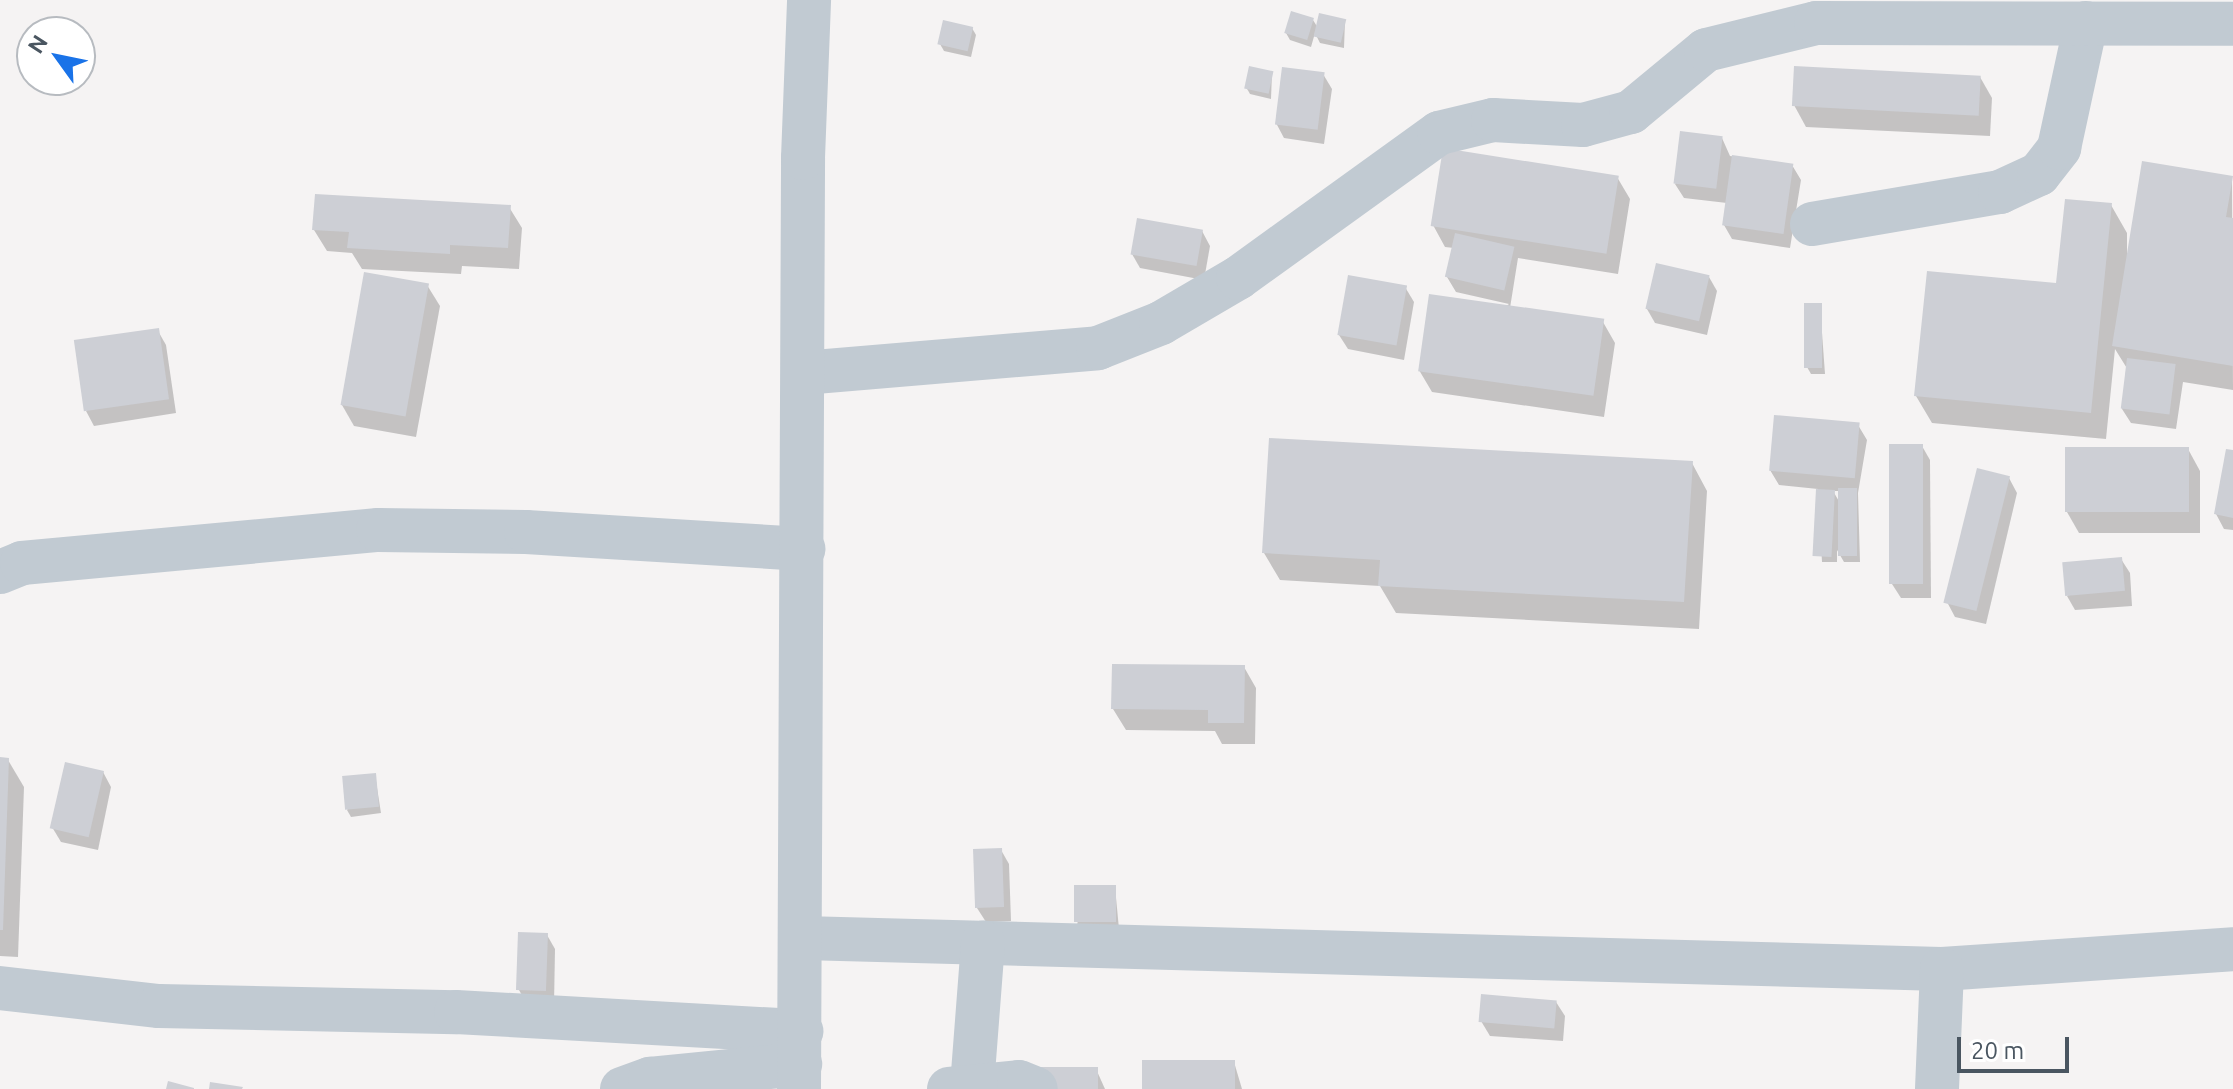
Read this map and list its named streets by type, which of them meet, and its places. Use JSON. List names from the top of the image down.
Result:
{
  "scale_bar": "20 m",
  "north": "top left"
}
